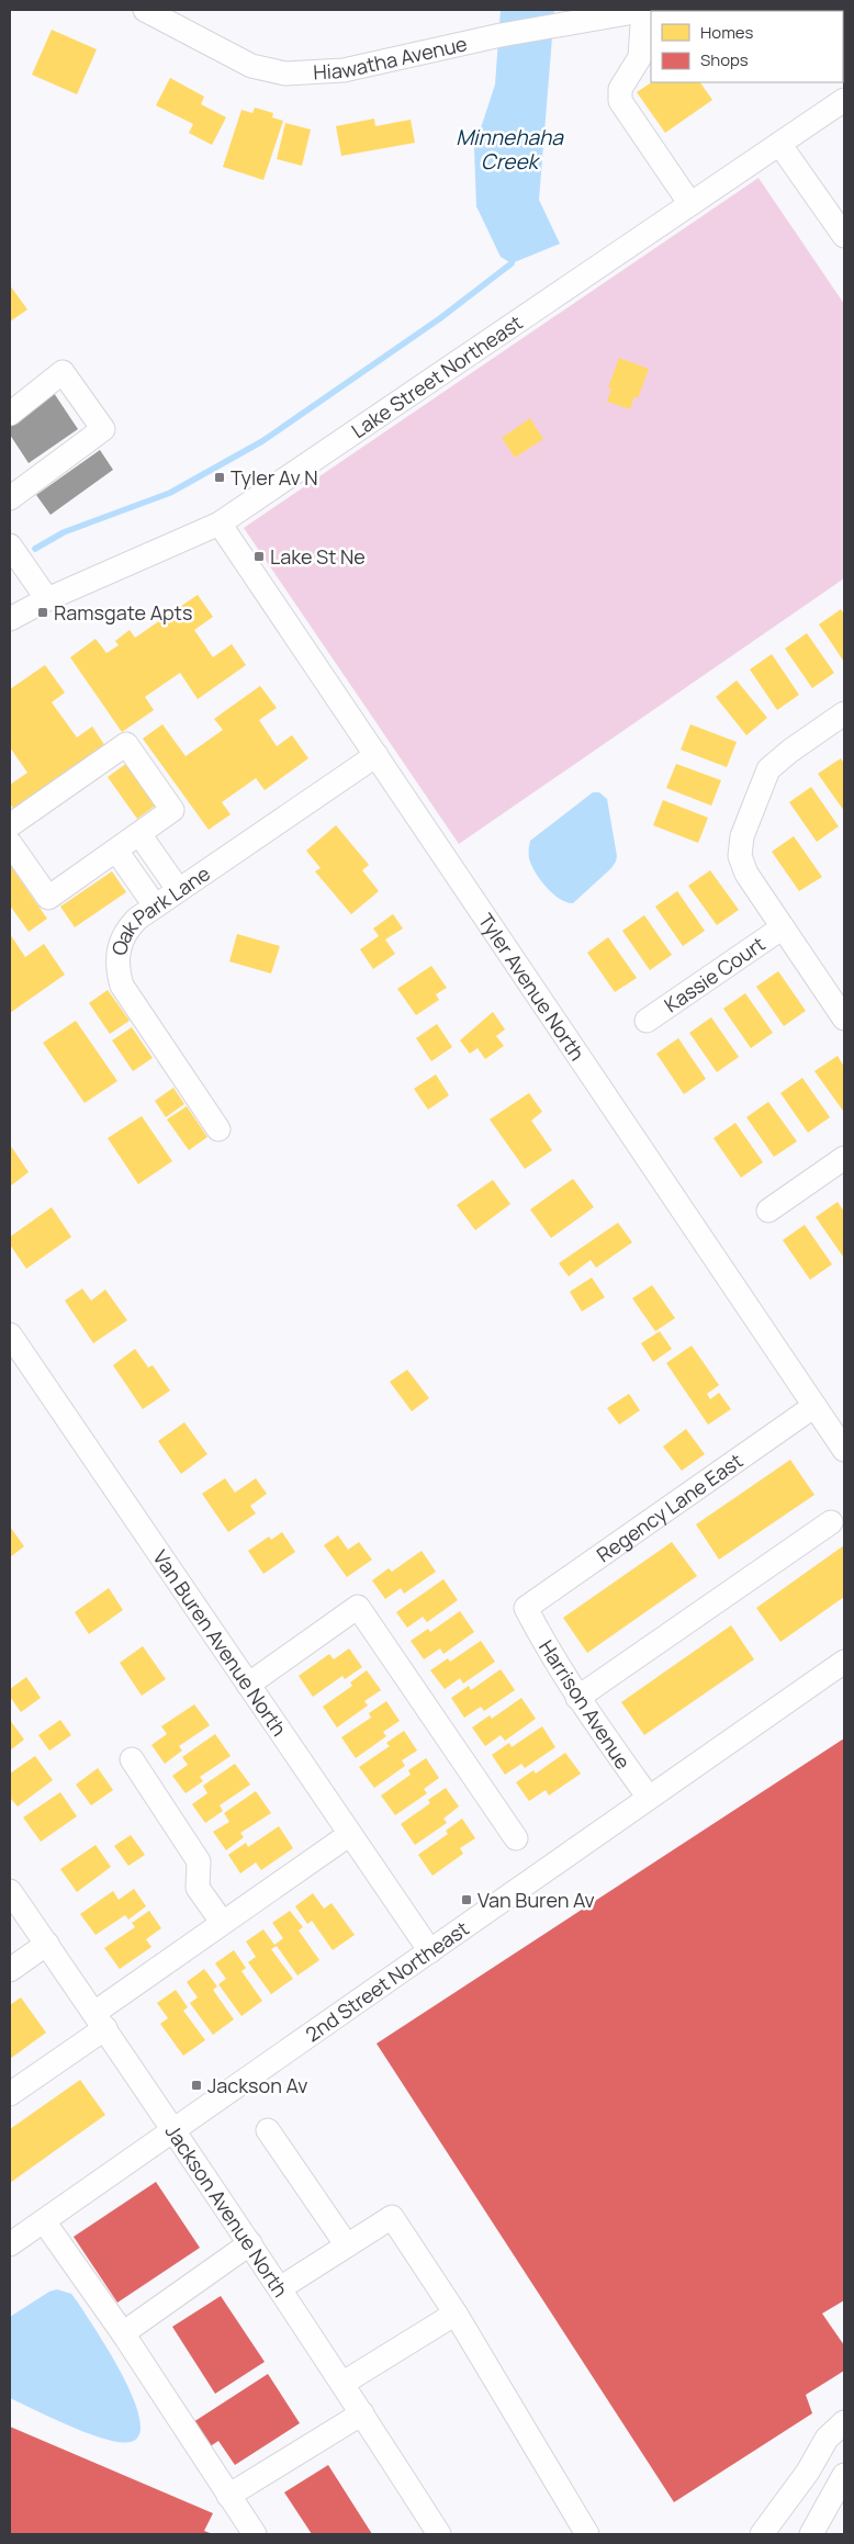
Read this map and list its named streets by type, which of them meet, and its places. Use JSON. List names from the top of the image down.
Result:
{
  "streets": {
    "street": [
      "Hiawatha Avenue",
      "Lake Street Northeast",
      "Oak Park Lane",
      "Kassie Court",
      "Tyler Avenue North",
      "Regency Lane East",
      "Van Buren Avenue North",
      "Harrison Avenue",
      "2nd Street Northeast",
      "Jackson Avenue North"
    ]
  },
  "crossings": [
    ["Lake Street Northeast", "Tyler Avenue North"],
    ["Oak Park Lane", "Tyler Avenue North"],
    ["Tyler Avenue North", "Regency Lane East"],
    ["Regency Lane East", "Harrison Avenue"],
    ["Van Buren Avenue North", "2nd Street Northeast"],
    ["Harrison Avenue", "2nd Street Northeast"],
    ["2nd Street Northeast", "Jackson Avenue North"]
  ],
  "water": ["Minnehaha Creek"],
  "places": {
    "transit": [
      "Tyler Av N",
      "Lake St Ne",
      "Ramsgate Apts",
      "Van Buren Av",
      "Jackson Av"
    ]
  },
  "legend": ["Homes", "Shops"]
}
